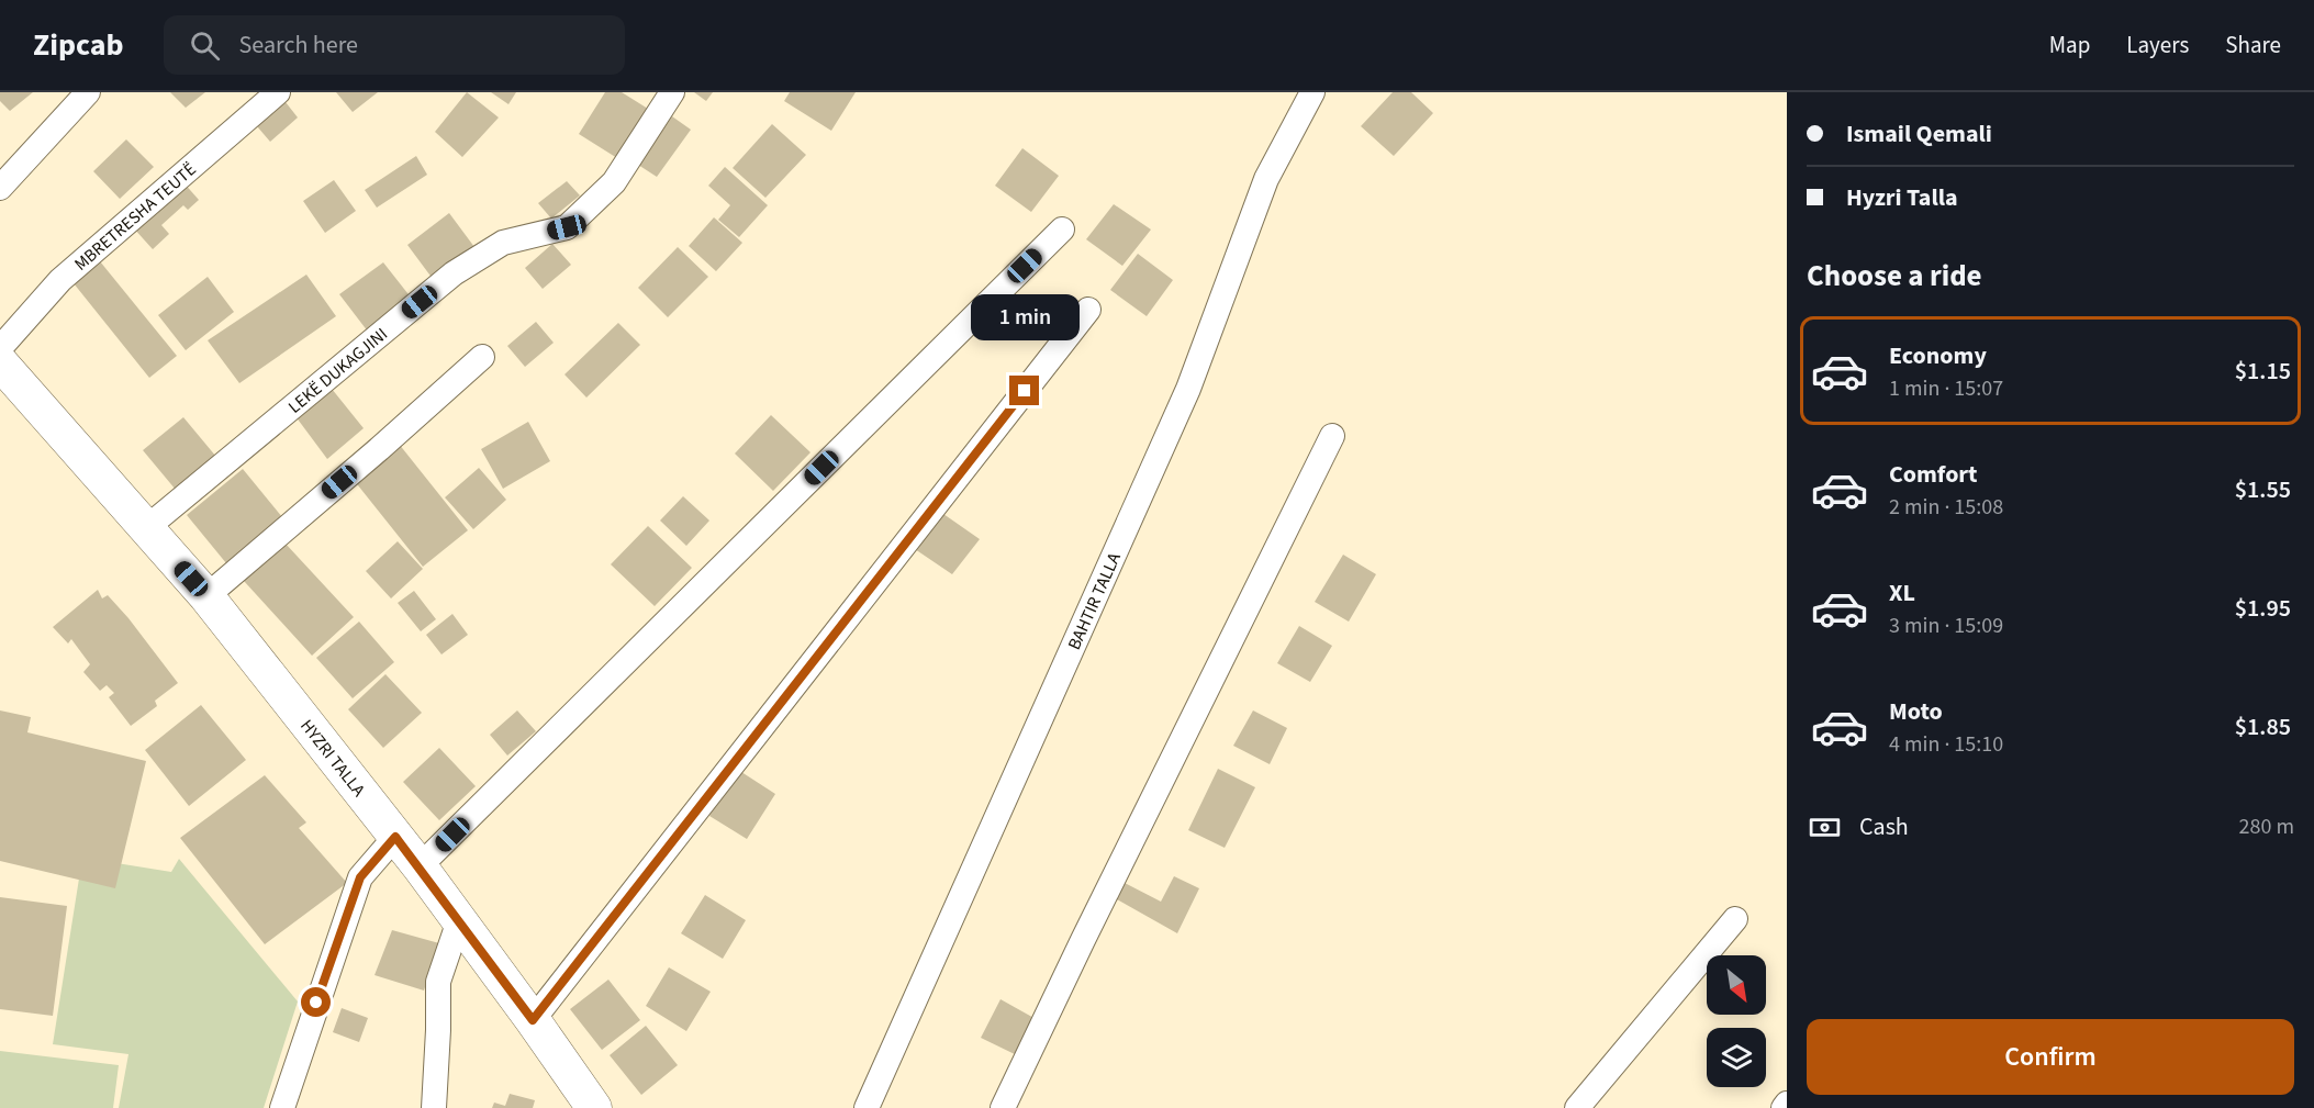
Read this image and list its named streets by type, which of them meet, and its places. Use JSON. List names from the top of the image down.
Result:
{
  "streets": {
    "street": [
      "MBRETRESHA TEUTË",
      "LEKË DUKAGJINI",
      "BAHTIR TALLA",
      "HYZRI TALLA"
    ]
  },
  "crossings": [
    ["LEKË DUKAGJINI", "HYZRI TALLA"]
  ],
  "north": "bottom right",
  "page": {
    "header": "Zipcab",
    "search": "Search here",
    "nav": ["Map", "Layers", "Share"],
    "banner": ["Ismail Qemali", "Hyzri Talla"],
    "heading": "Choose a ride",
    "bubble": "1 min",
    "list": [
      {
        "name": "Economy",
        "note": "1 min · 15:07",
        "value": "$1.15"
      },
      {
        "name": "Comfort",
        "note": "2 min · 15:08",
        "value": "$1.55"
      },
      {
        "name": "XL",
        "note": "3 min · 15:09",
        "value": "$1.95"
      },
      {
        "name": "Moto",
        "note": "4 min · 15:10",
        "value": "$1.85"
      }
    ],
    "pay": ["Cash", "280 m"],
    "buttons": "Confirm"
  }
}
